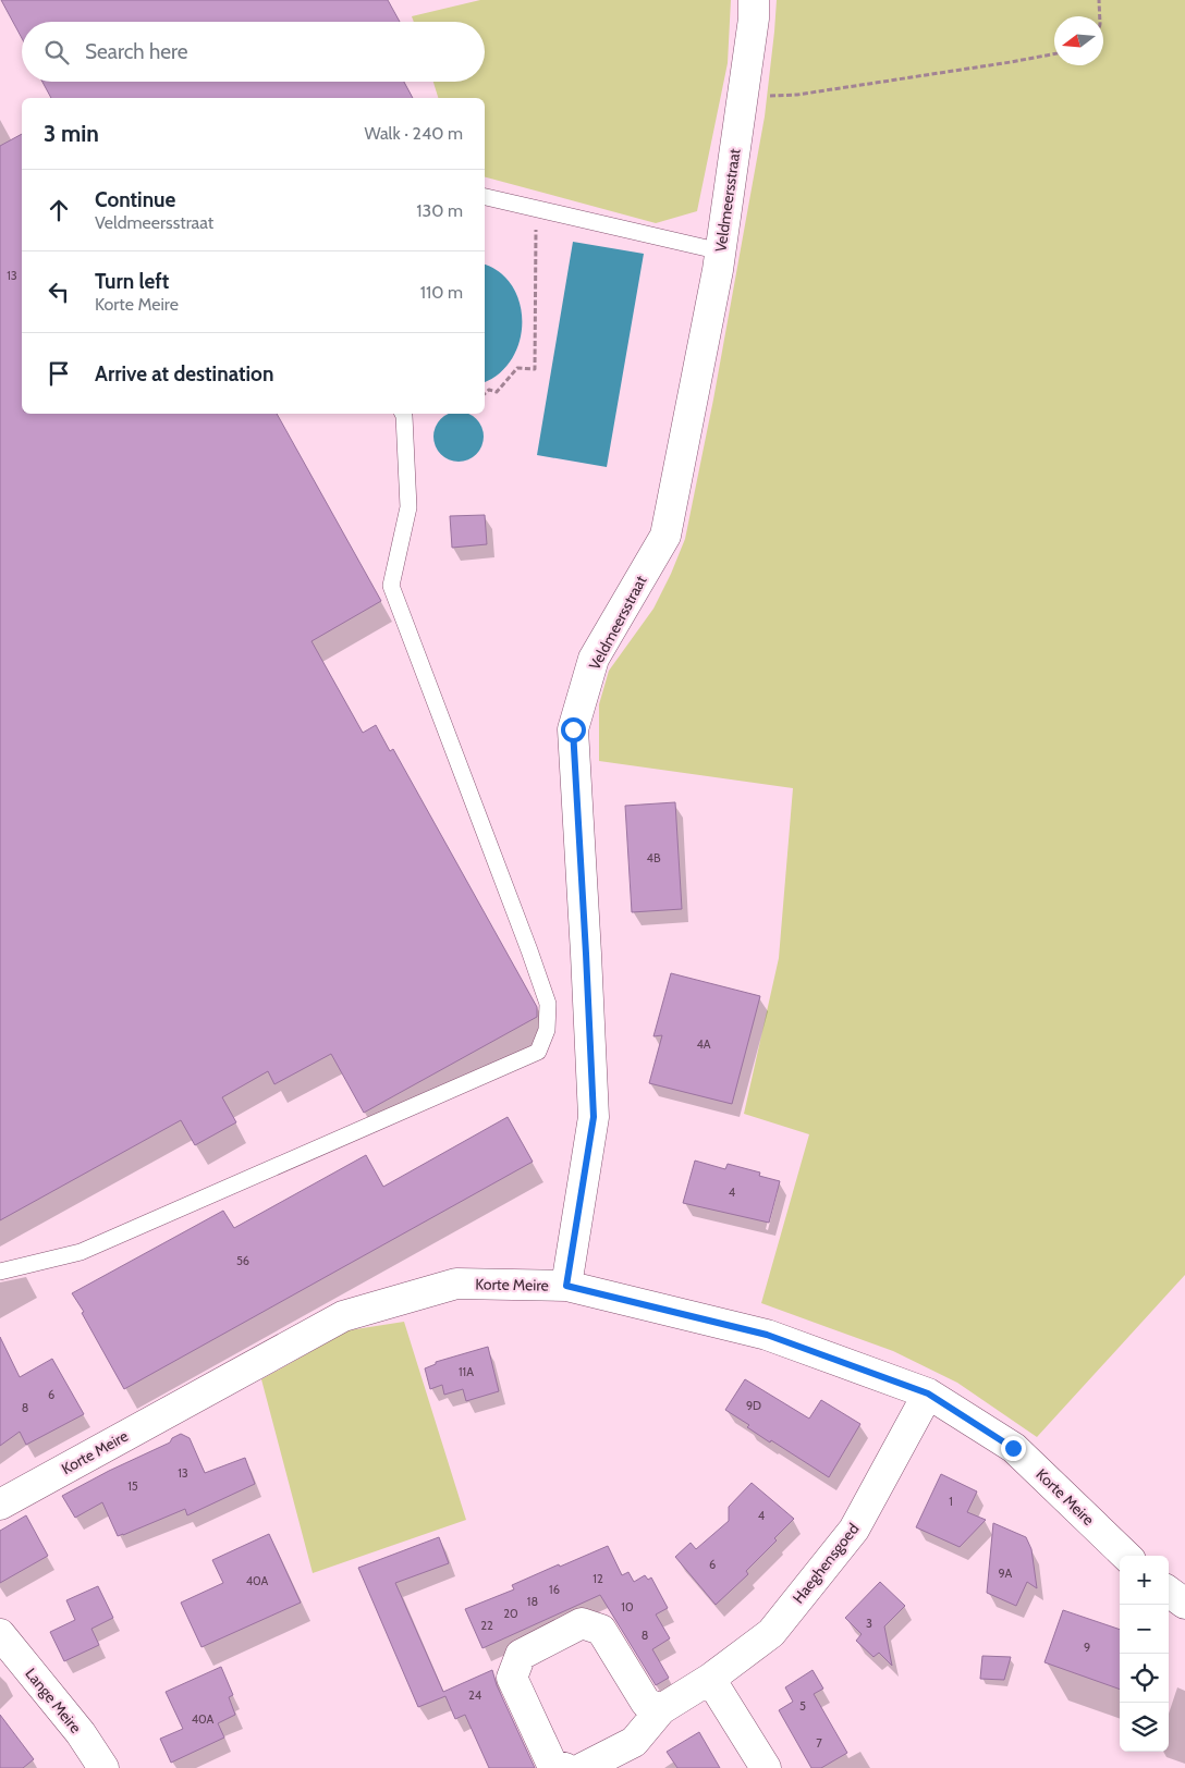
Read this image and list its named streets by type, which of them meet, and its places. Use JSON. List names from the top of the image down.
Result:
{
  "streets": {
    "street": [
      "Veldmeersstraat",
      "Korte Meire",
      "Haeghensgoed",
      "Lange Meire"
    ]
  },
  "crossings": [
    ["Veldmeersstraat", "Korte Meire"],
    ["Korte Meire", "Haeghensgoed"]
  ],
  "house_numbers": [
    "13",
    "4B",
    "4A",
    "4",
    "56",
    "11A",
    "6",
    "9D",
    "8",
    "13",
    "15",
    "1",
    "4",
    "6",
    "9A",
    "12",
    "40A",
    "16",
    "18",
    "10",
    "20",
    "3",
    "22",
    "8",
    "9",
    "24",
    "5",
    "40A",
    "7"
  ],
  "north": "left",
  "page": {
    "search": "Search here",
    "heading": ["3 min", "Walk · 240 m"],
    "list": [
      ["Continue", "Veldmeersstraat", "130 m"],
      ["Turn left", "Korte Meire", "110 m"],
      "Arrive at destination"
    ],
    "map_buttons": ["+", "−"]
  }
}
